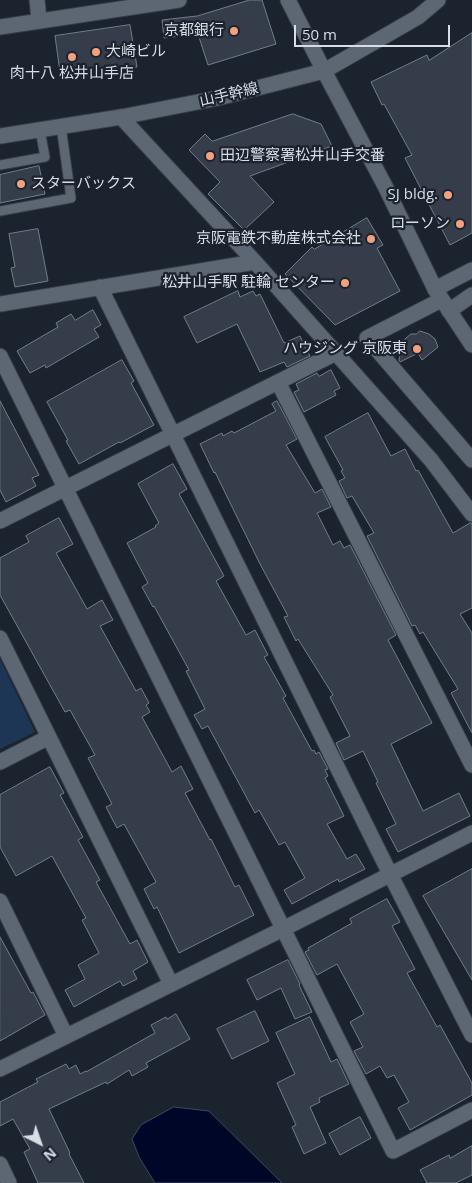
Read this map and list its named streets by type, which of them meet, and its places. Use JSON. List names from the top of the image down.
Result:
{
  "streets": {
    "street": ["山手幹線"]
  },
  "places": [
    "京都銀行",
    "大崎ビル",
    "肉十八 松井山手店",
    "田辺警察署松井山手交番",
    "スターバックス",
    "SJ bldg.",
    "ローソン",
    "京阪電鉄不動産株式会社",
    "松井山手駅 駐輪 センター",
    "ハウジング 京阪東"
  ],
  "scale_bar": "50 m",
  "north": "bottom right"
}
